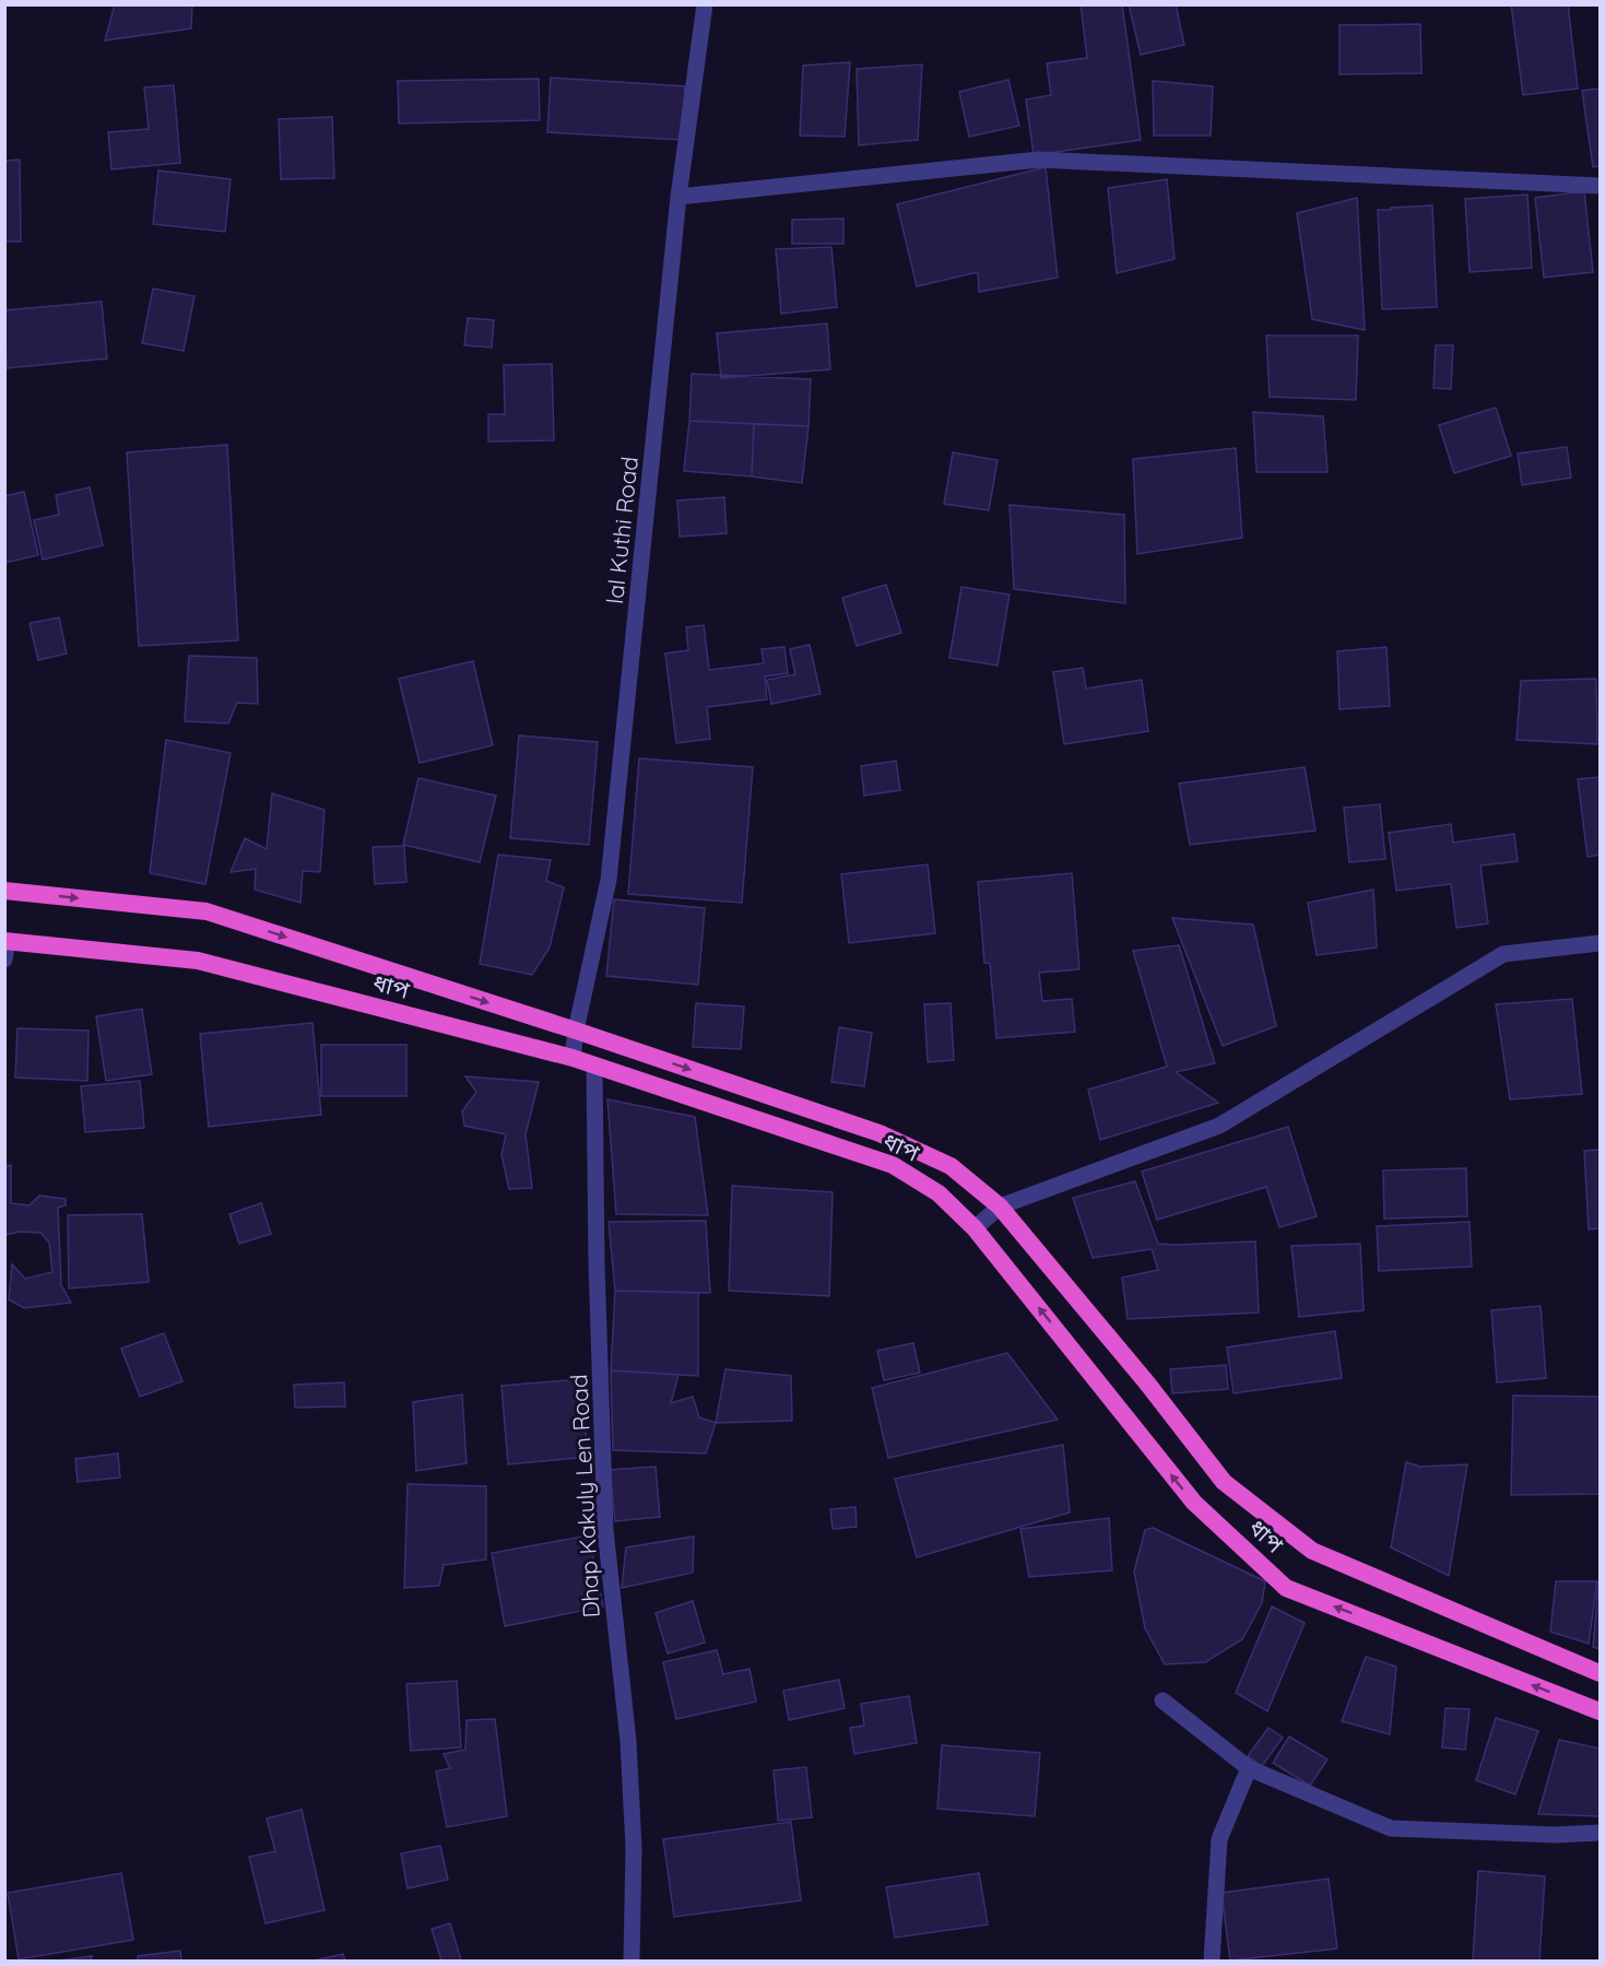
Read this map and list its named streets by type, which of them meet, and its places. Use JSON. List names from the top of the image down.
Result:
{
  "streets": {
    "highway": ["ধাপ"],
    "street": ["lal Kuthi Road", "Dhap Kakuly Len Road"]
  },
  "crossings": [
    ["lal Kuthi Road", "ধাপ"],
    ["ধাপ", "Dhap Kakuly Len Road"]
  ]
}
